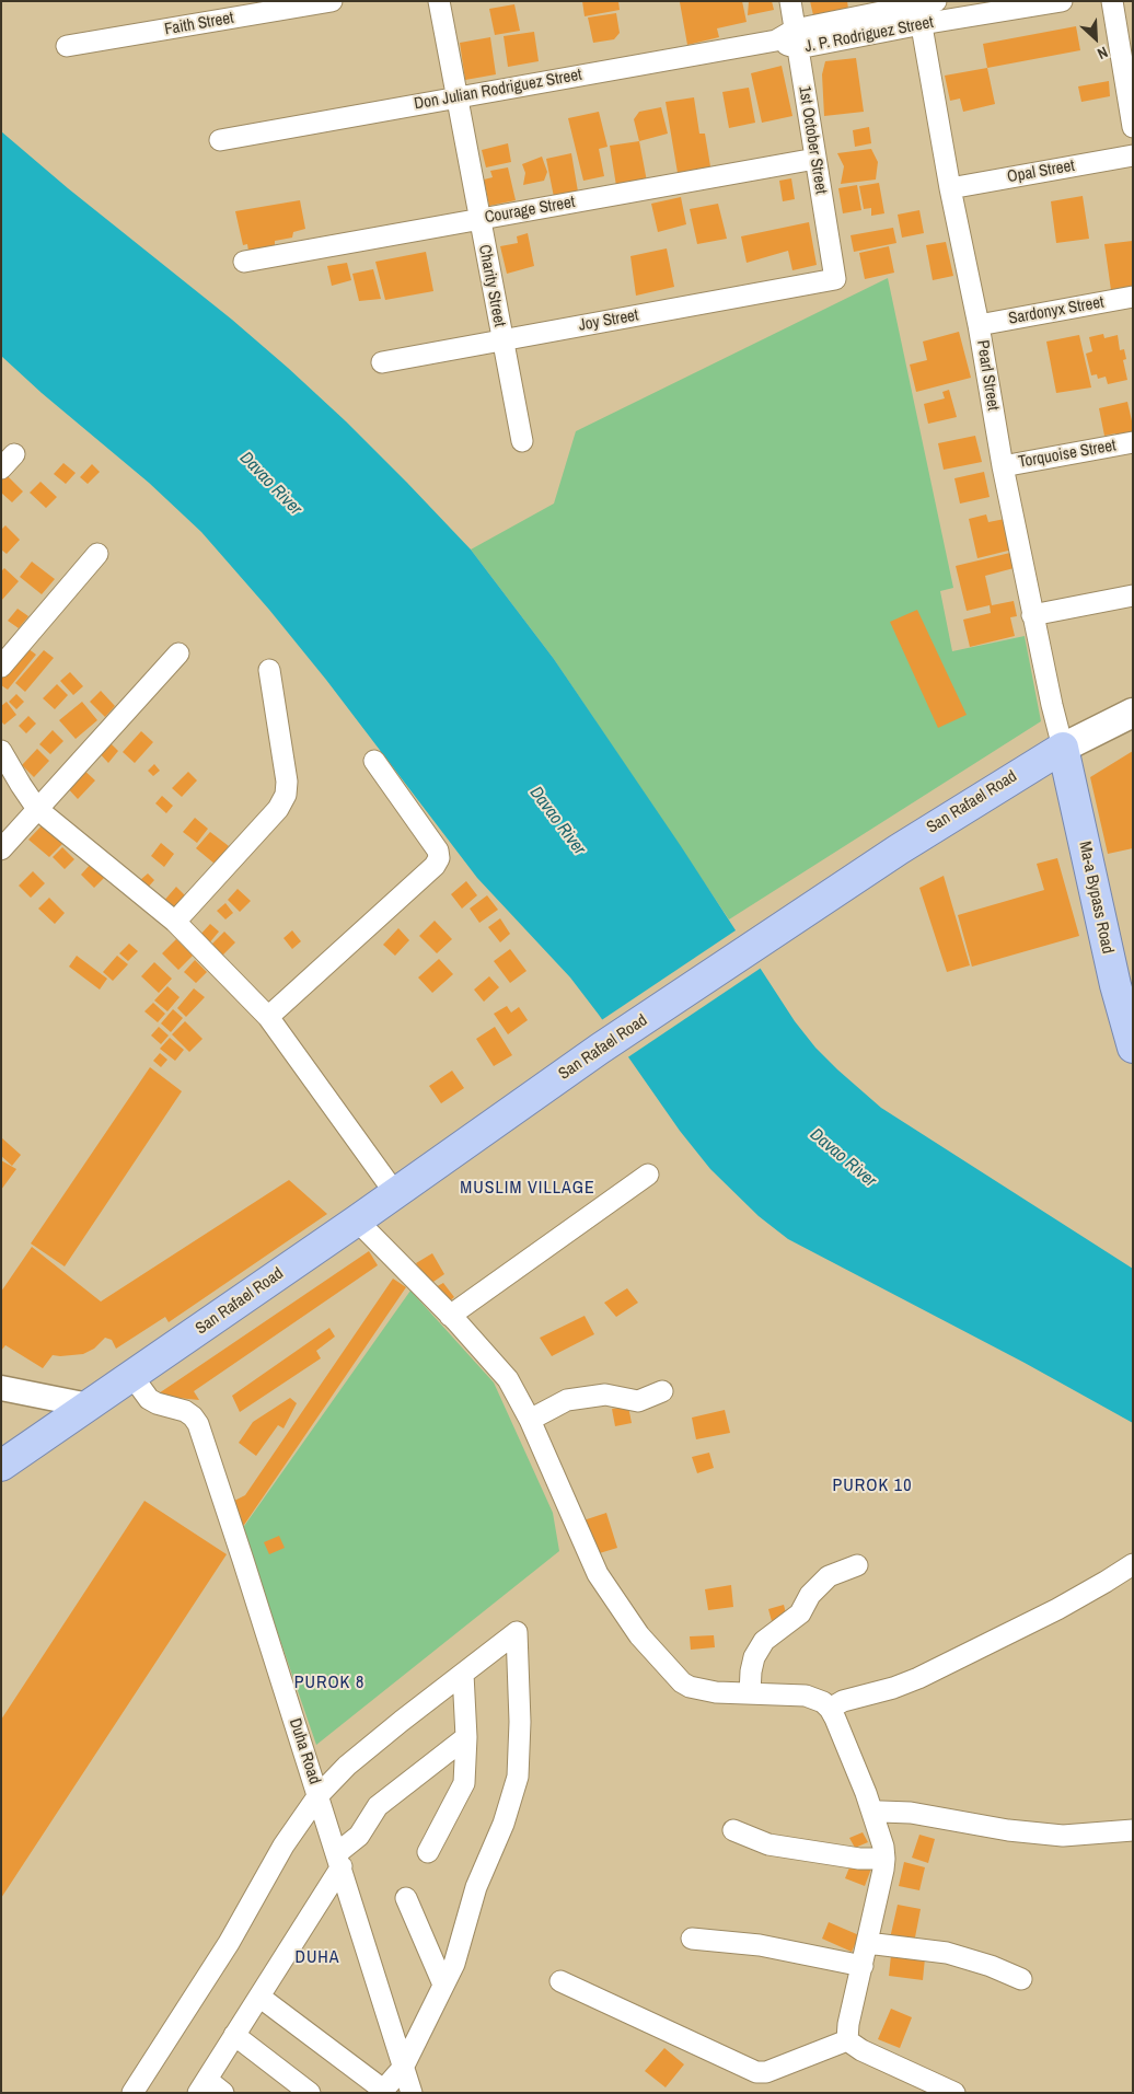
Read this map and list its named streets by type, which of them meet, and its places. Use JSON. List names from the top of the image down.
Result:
{
  "streets": {
    "main road": ["San Rafael Road", "Ma-a Bypass Road"],
    "street": [
      "Faith Street",
      "J. P. Rodriguez Street",
      "Don Julian Rodriguez Street",
      "1st October Street",
      "Opal Street",
      "Courage Street",
      "Charity Street",
      "Sardonyx Street",
      "Joy Street",
      "Pearl Street",
      "Torquoise Street",
      "Duha Road"
    ]
  },
  "crossings": [
    ["J. P. Rodriguez Street", "Don Julian Rodriguez Street"],
    ["J. P. Rodriguez Street", "1st October Street"],
    ["J. P. Rodriguez Street", "Pearl Street"],
    ["Don Julian Rodriguez Street", "Charity Street"],
    ["1st October Street", "Courage Street"],
    ["1st October Street", "Joy Street"],
    ["Opal Street", "Pearl Street"],
    ["Courage Street", "Charity Street"],
    ["Charity Street", "Joy Street"],
    ["Sardonyx Street", "Pearl Street"],
    ["Pearl Street", "Torquoise Street"],
    ["Pearl Street", "San Rafael Road"],
    ["Pearl Street", "Ma-a Bypass Road"],
    ["San Rafael Road", "Ma-a Bypass Road"],
    ["San Rafael Road", "Duha Road"]
  ],
  "districts": [
    "MUSLIM VILLAGE",
    "PUROK 10",
    "PUROK 8",
    "DUHA"
  ],
  "water": ["Davao River"],
  "north": "bottom right"
}
